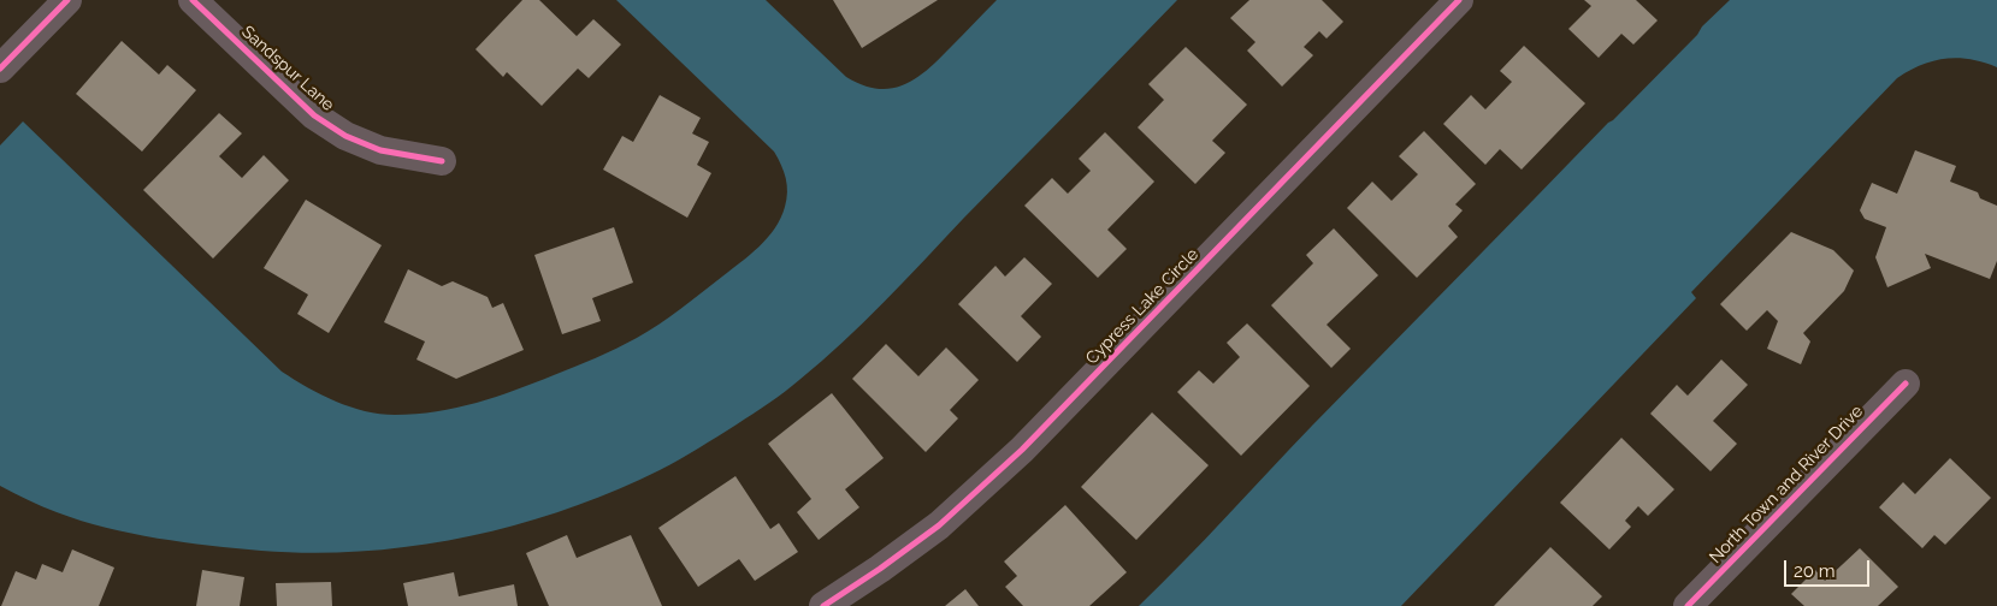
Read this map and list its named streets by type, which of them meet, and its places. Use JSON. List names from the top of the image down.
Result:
{
  "streets": {
    "street": ["Sandspur Lane", "Cypress Lake Circle", "North Town and River Drive"]
  },
  "scale_bar": "20 m"
}
